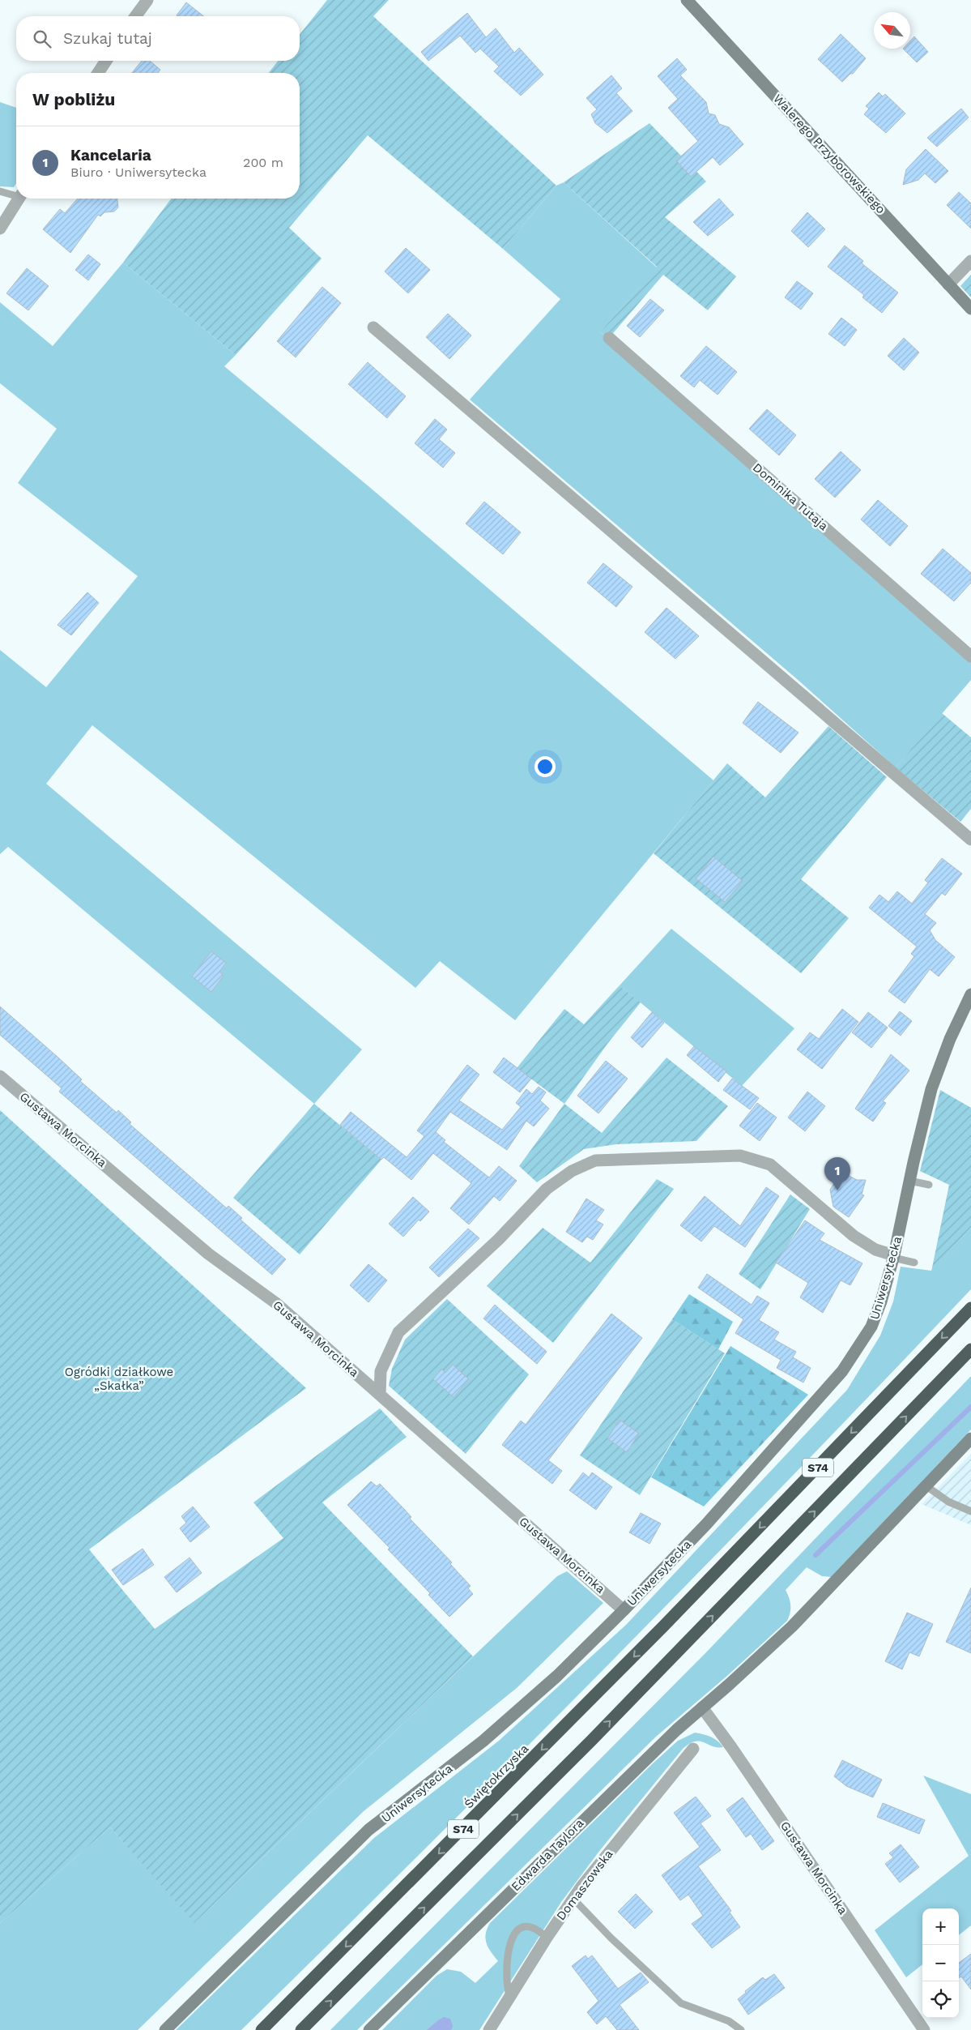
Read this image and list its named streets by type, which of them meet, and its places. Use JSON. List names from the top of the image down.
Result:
{
  "streets": {
    "highway": ["S74", "Świętokrzyska"],
    "street": [
      "Walerego Przyborowskiego",
      "Dominika Tutaja",
      "Gustawa Morcinka",
      "Uniwersytecka",
      "Edwarda Taylora",
      "Domaszowska"
    ]
  },
  "crossings": [
    ["Gustawa Morcinka", "Uniwersytecka"],
    ["Gustawa Morcinka", "Edwarda Taylora"]
  ],
  "parks": ["Ogródki działkowe „Skałka”"],
  "north": "top left",
  "page": {
    "search": "Szukaj tutaj",
    "heading": "W pobliżu",
    "list": [
      {
        "mark": "1",
        "name": "Kancelaria",
        "note": "Biuro · Uniwersytecka",
        "value": "200 m"
      }
    ],
    "pins": "1",
    "map_buttons": ["+", "−"]
  }
}
